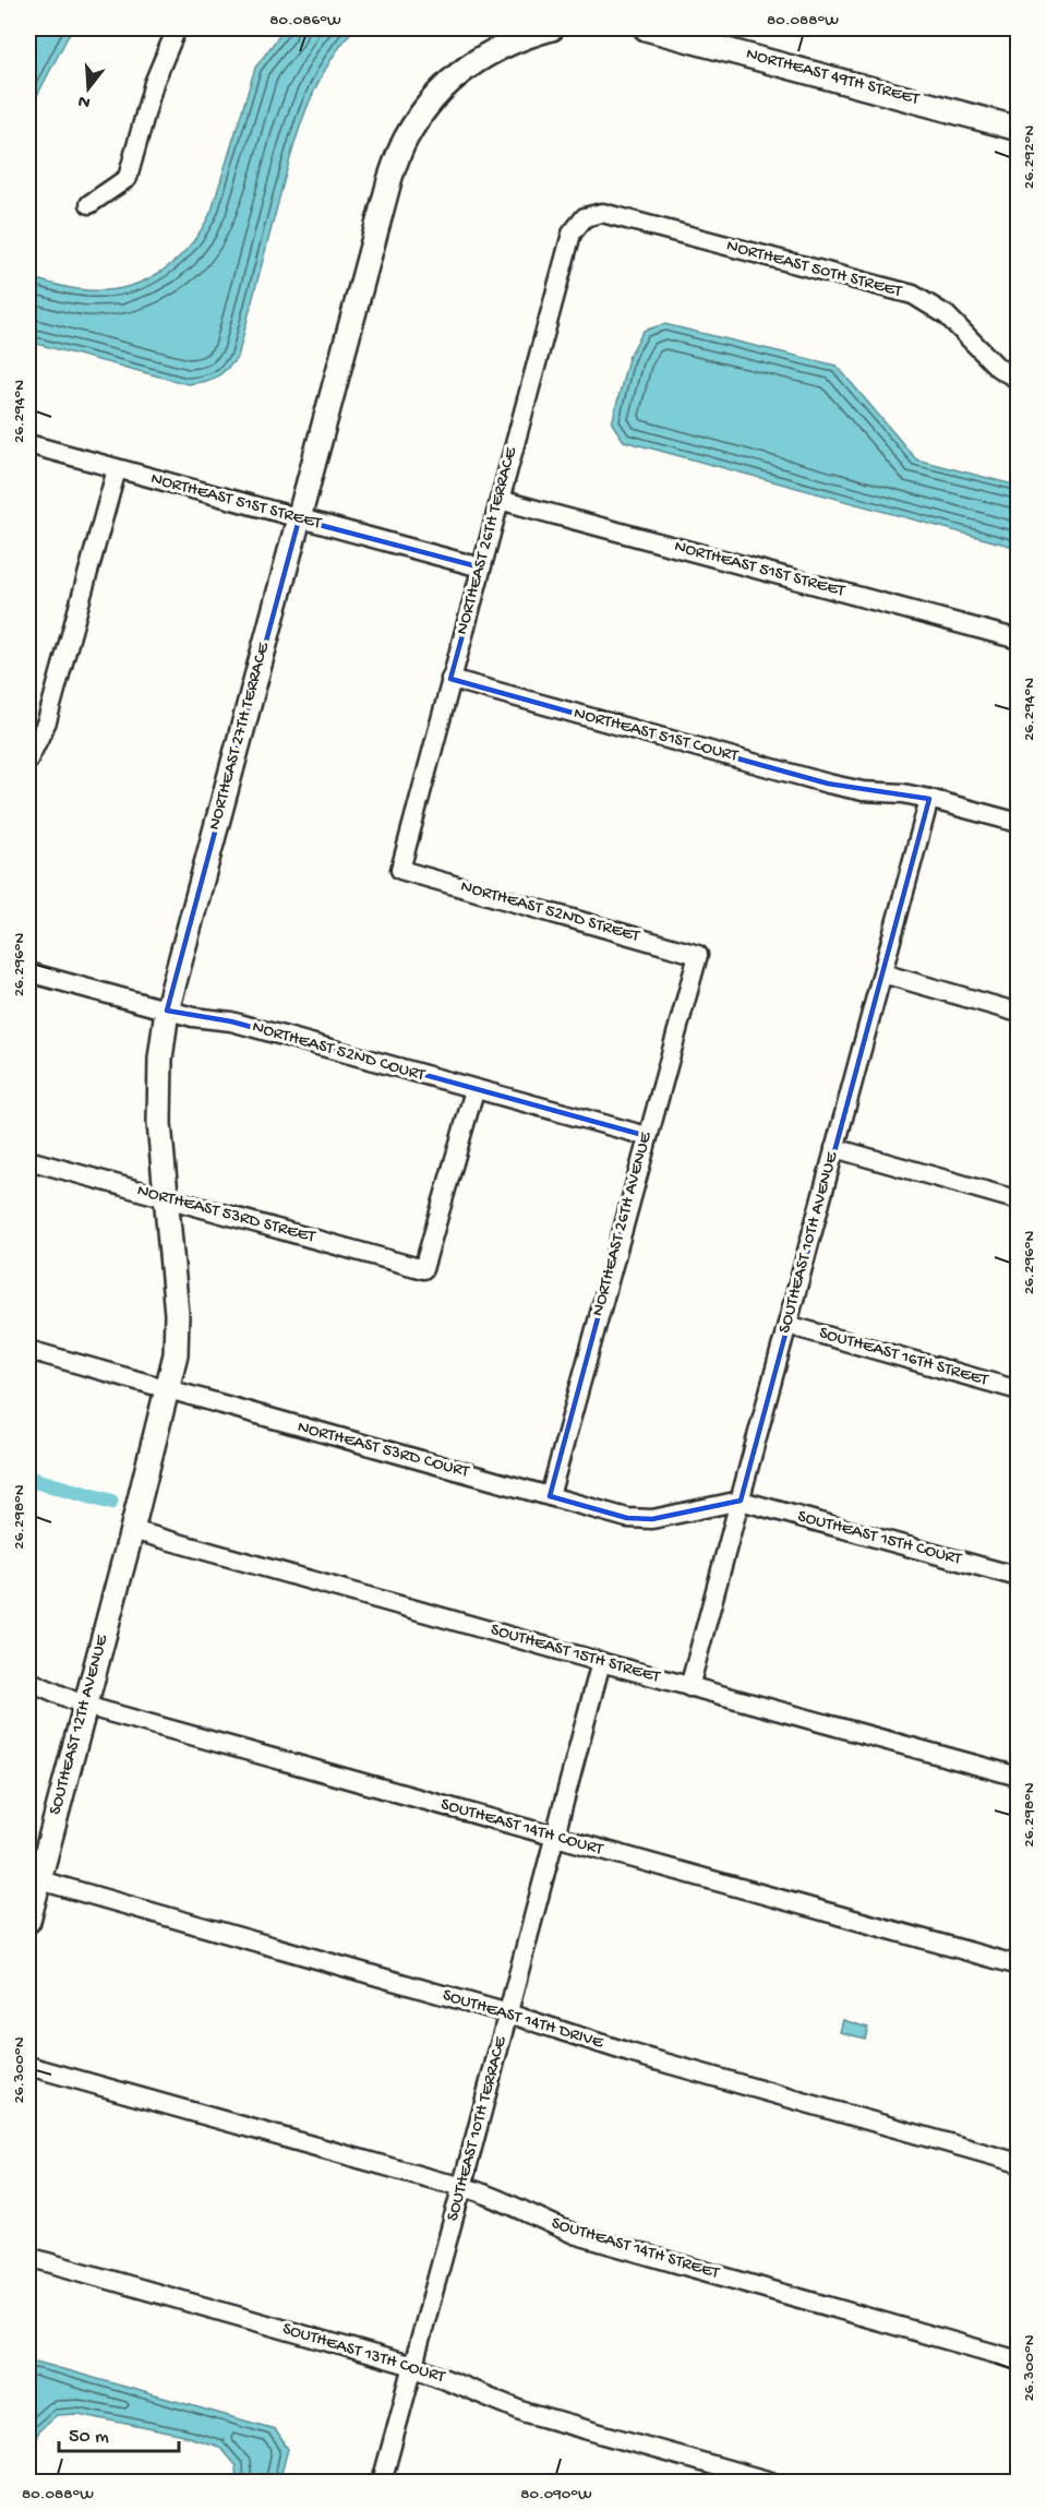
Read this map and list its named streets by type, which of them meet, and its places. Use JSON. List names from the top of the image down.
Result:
{
  "streets": {
    "street": [
      "NORTHEAST 49TH STREET",
      "NORTHEAST 50TH STREET",
      "NORTHEAST 51ST STREET",
      "NORTHEAST 26TH TERRACE",
      "NORTHEAST 51ST COURT",
      "NORTHEAST 27TH TERRACE",
      "NORTHEAST 52ND STREET",
      "NORTHEAST 52ND COURT",
      "NORTHEAST 53RD STREET",
      "NORTHEAST 26TH AVENUE",
      "SOUTHEAST 10TH AVENUE",
      "SOUTHEAST 16TH STREET",
      "NORTHEAST 53RD COURT",
      "SOUTHEAST 15TH COURT",
      "SOUTHEAST 15TH STREET",
      "SOUTHEAST 12TH AVENUE",
      "SOUTHEAST 14TH COURT",
      "SOUTHEAST 14TH DRIVE",
      "SOUTHEAST 10TH TERRACE",
      "SOUTHEAST 14TH STREET",
      "SOUTHEAST 13TH COURT"
    ]
  },
  "crossings": [
    ["NORTHEAST 50TH STREET", "NORTHEAST 26TH TERRACE"],
    ["NORTHEAST 51ST STREET", "NORTHEAST 26TH TERRACE"],
    ["NORTHEAST 51ST STREET", "NORTHEAST 27TH TERRACE"],
    ["NORTHEAST 26TH TERRACE", "NORTHEAST 51ST COURT"],
    ["NORTHEAST 26TH TERRACE", "NORTHEAST 52ND STREET"],
    ["NORTHEAST 51ST COURT", "SOUTHEAST 10TH AVENUE"],
    ["NORTHEAST 27TH TERRACE", "NORTHEAST 52ND COURT"],
    ["NORTHEAST 27TH TERRACE", "NORTHEAST 53RD STREET"],
    ["NORTHEAST 27TH TERRACE", "NORTHEAST 53RD COURT"],
    ["NORTHEAST 27TH TERRACE", "SOUTHEAST 15TH STREET"],
    ["NORTHEAST 27TH TERRACE", "SOUTHEAST 12TH AVENUE"],
    ["NORTHEAST 52ND STREET", "NORTHEAST 26TH AVENUE"],
    ["NORTHEAST 52ND COURT", "NORTHEAST 53RD STREET"],
    ["NORTHEAST 52ND COURT", "NORTHEAST 26TH AVENUE"],
    ["NORTHEAST 26TH AVENUE", "NORTHEAST 53RD COURT"],
    ["SOUTHEAST 10TH AVENUE", "SOUTHEAST 16TH STREET"],
    ["SOUTHEAST 10TH AVENUE", "NORTHEAST 53RD COURT"],
    ["SOUTHEAST 10TH AVENUE", "SOUTHEAST 15TH COURT"],
    ["SOUTHEAST 10TH AVENUE", "SOUTHEAST 15TH STREET"],
    ["NORTHEAST 53RD COURT", "SOUTHEAST 15TH COURT"],
    ["SOUTHEAST 15TH STREET", "SOUTHEAST 12TH AVENUE"],
    ["SOUTHEAST 15TH STREET", "SOUTHEAST 10TH TERRACE"],
    ["SOUTHEAST 12TH AVENUE", "SOUTHEAST 14TH COURT"],
    ["SOUTHEAST 12TH AVENUE", "SOUTHEAST 14TH DRIVE"],
    ["SOUTHEAST 14TH COURT", "SOUTHEAST 10TH TERRACE"],
    ["SOUTHEAST 14TH DRIVE", "SOUTHEAST 10TH TERRACE"],
    ["SOUTHEAST 10TH TERRACE", "SOUTHEAST 14TH STREET"],
    ["SOUTHEAST 10TH TERRACE", "SOUTHEAST 13TH COURT"]
  ],
  "scale_bar": "50 m",
  "north": "bottom",
  "coordinates": [
    "80.086°W",
    "80.088°W",
    "26.292°N",
    "26.294°N",
    "26.296°N",
    "26.298°N",
    "26.300°N",
    "80.090°W"
  ]
}
